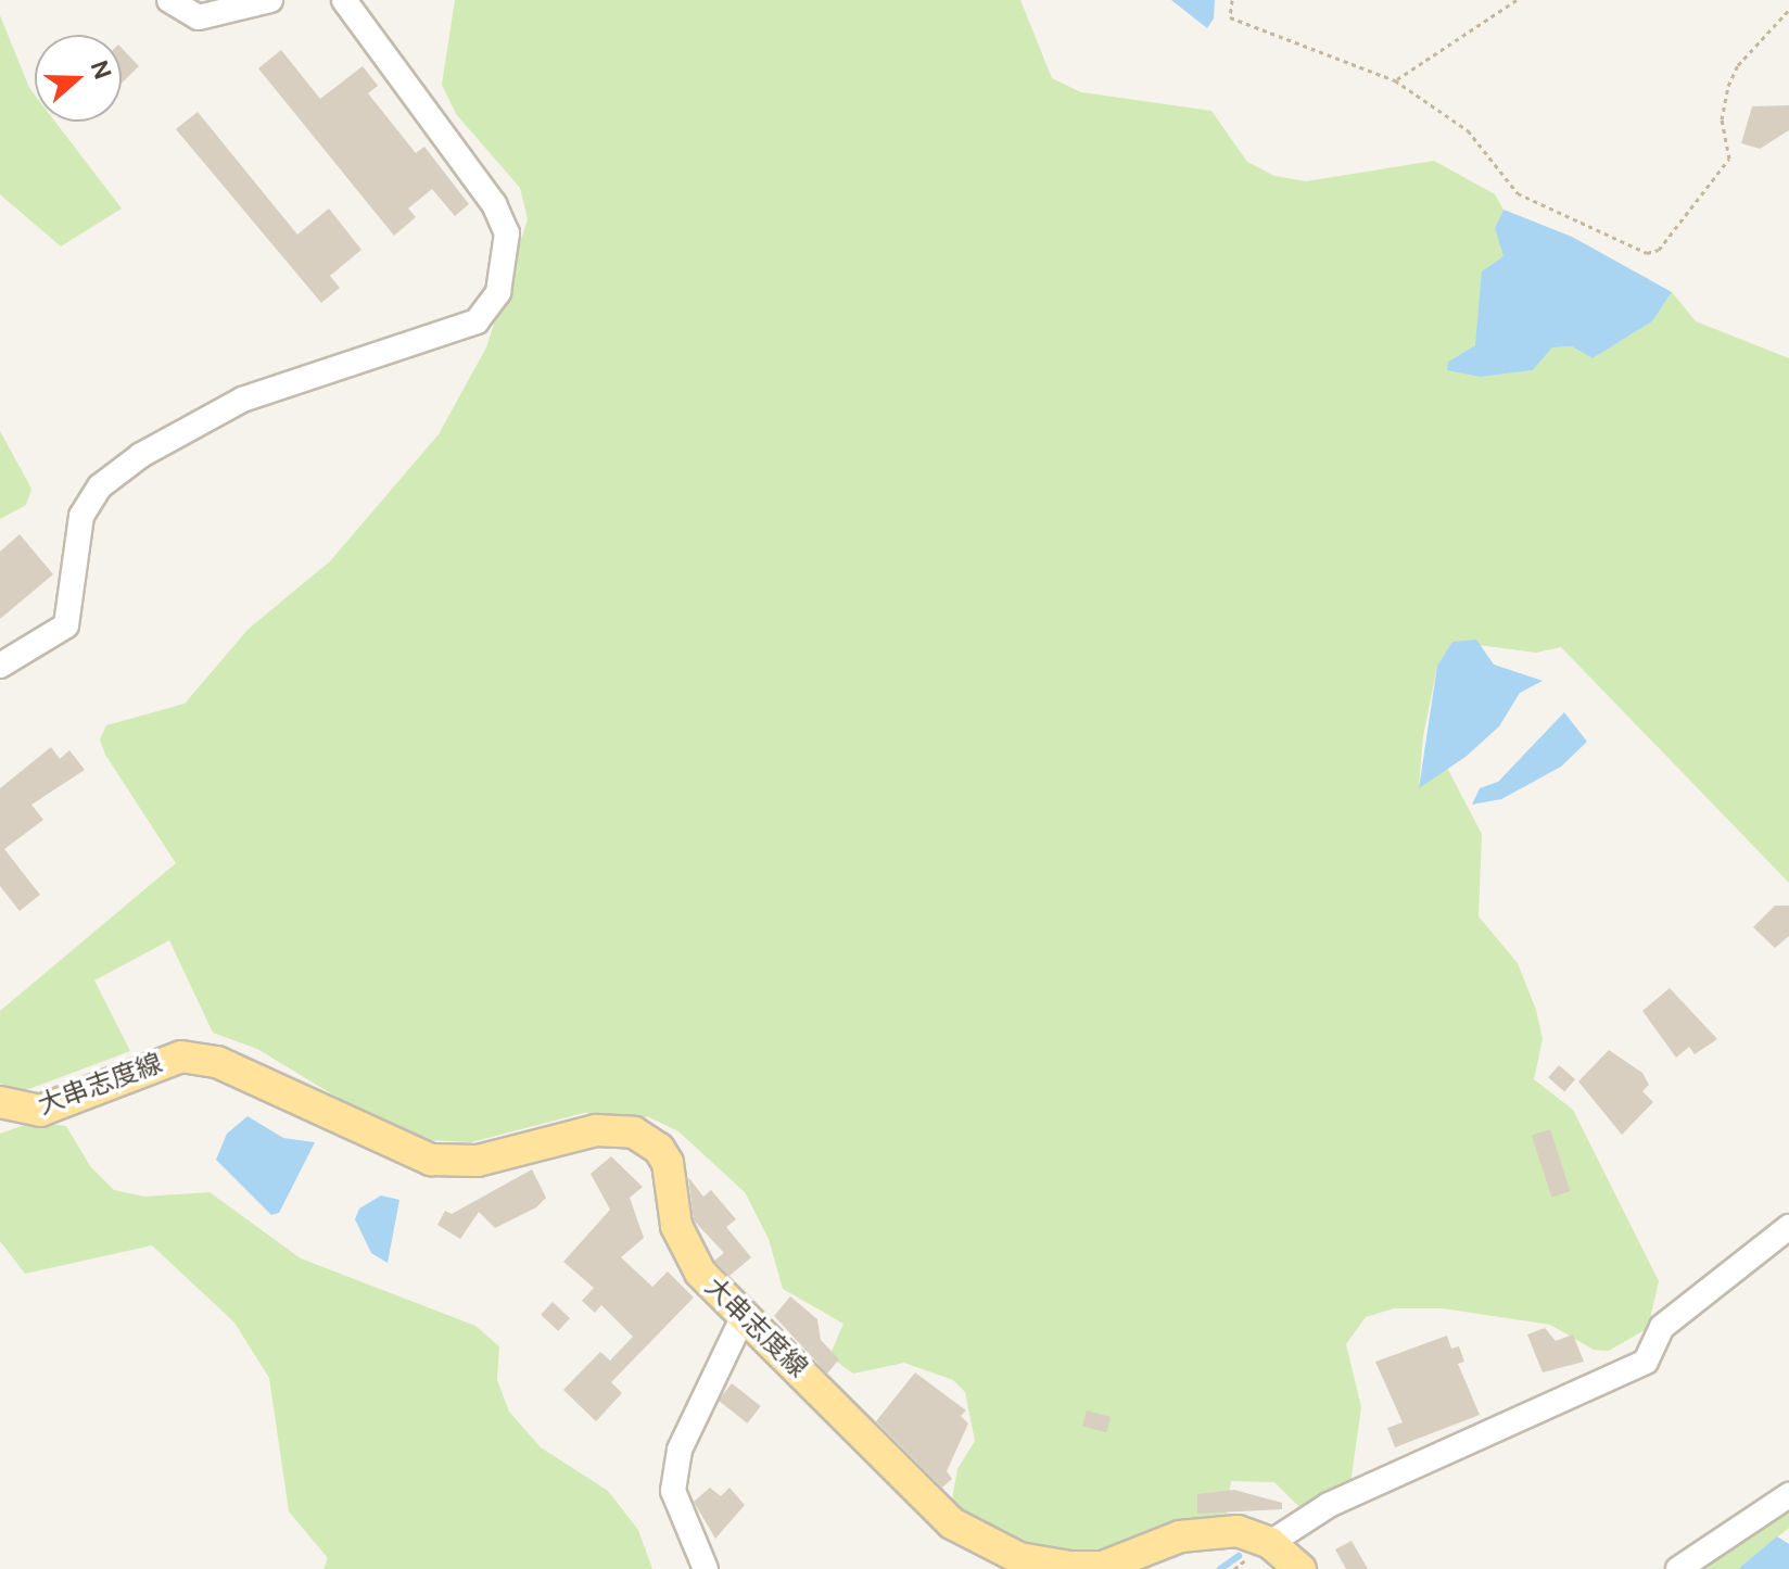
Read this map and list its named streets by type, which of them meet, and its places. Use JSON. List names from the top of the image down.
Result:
{
  "streets": {
    "main road": ["大串志度線"]
  },
  "north": "right"
}
